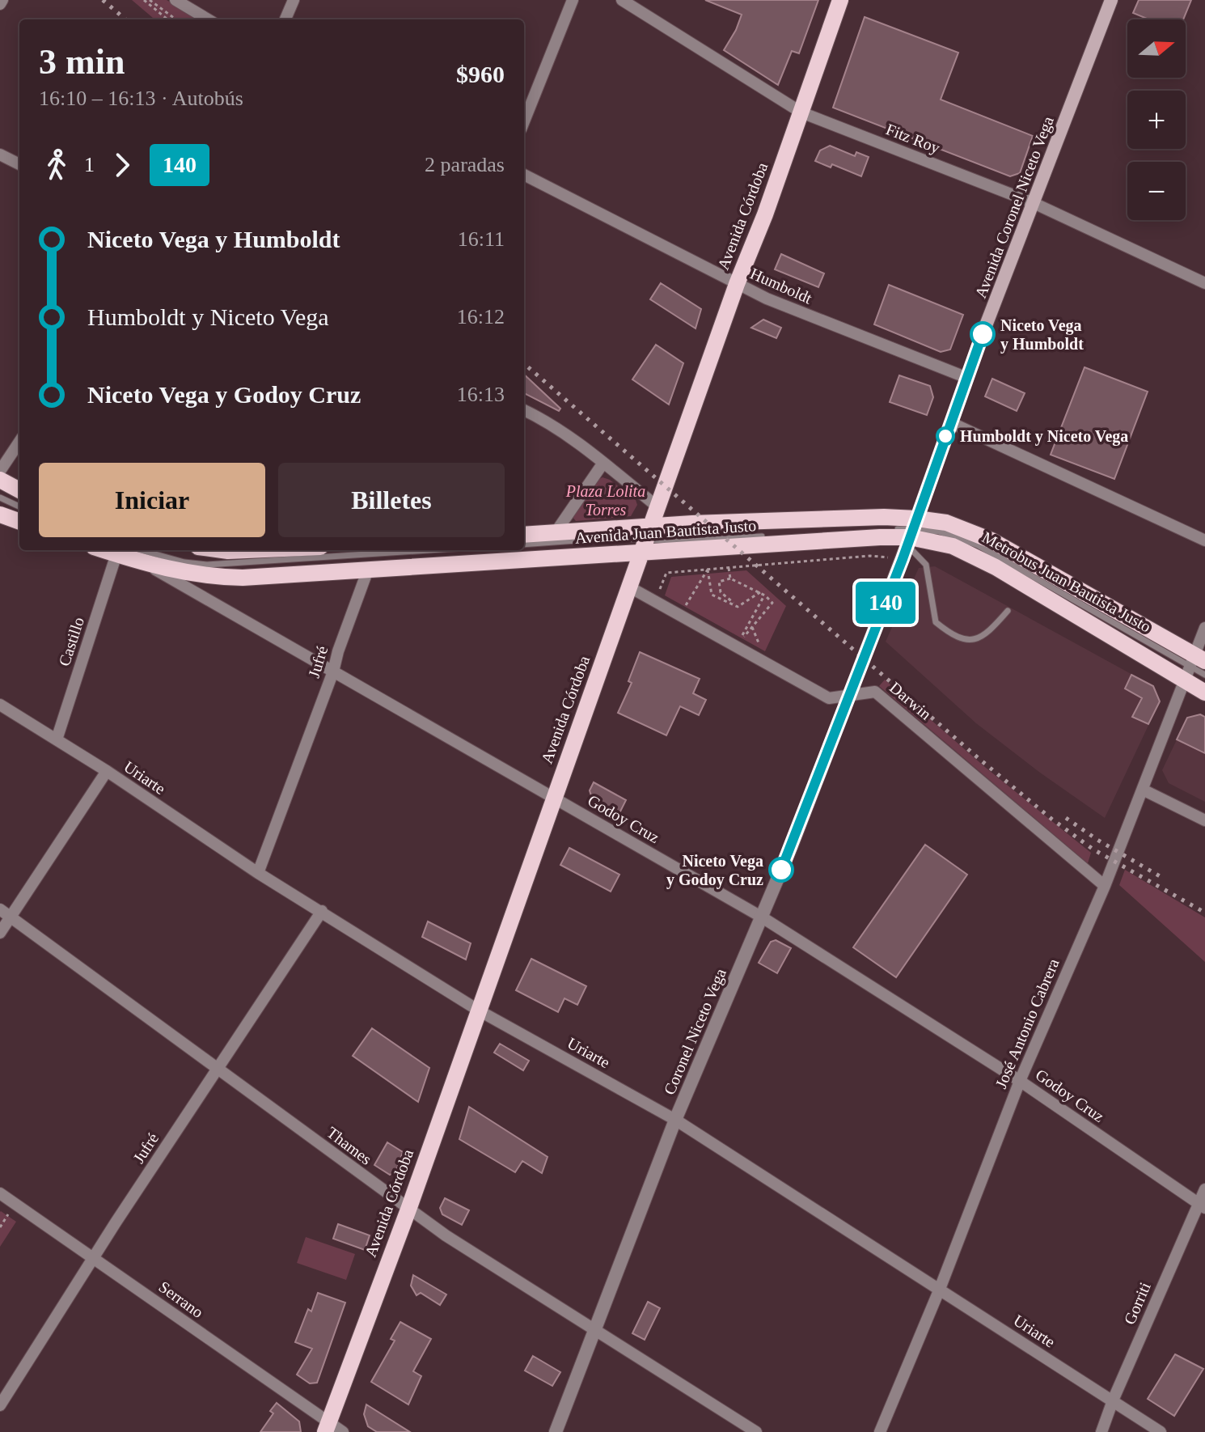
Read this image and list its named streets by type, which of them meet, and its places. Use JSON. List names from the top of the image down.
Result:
{
  "streets": {
    "main road": ["Avenida Coronel Niceto Vega", "Avenida Córdoba", "Avenida Juan Bautista Justo"],
    "street": [
      "Fitz Roy",
      "Humboldt",
      "Castillo",
      "Jufré",
      "Darwin",
      "Uriarte",
      "Godoy Cruz",
      "José Antonio Cabrera",
      "Coronel Niceto Vega",
      "Thames",
      "Serrano",
      "Gorriti"
    ]
  },
  "crossings": [
    ["Fitz Roy", "Avenida Coronel Niceto Vega"],
    ["Fitz Roy", "Avenida Córdoba"],
    ["Avenida Coronel Niceto Vega", "Humboldt"],
    ["Avenida Coronel Niceto Vega", "Avenida Juan Bautista Justo"],
    ["Avenida Coronel Niceto Vega", "Coronel Niceto Vega"],
    ["Avenida Córdoba", "Humboldt"],
    ["Avenida Córdoba", "Avenida Juan Bautista Justo"],
    ["Avenida Córdoba", "Darwin"],
    ["Avenida Córdoba", "Uriarte"],
    ["Avenida Córdoba", "Godoy Cruz"],
    ["Avenida Córdoba", "Thames"],
    ["Avenida Córdoba", "Serrano"],
    ["Avenida Juan Bautista Justo", "Castillo"],
    ["Avenida Juan Bautista Justo", "Jufré"],
    ["Avenida Juan Bautista Justo", "Godoy Cruz"],
    ["Avenida Juan Bautista Justo", "José Antonio Cabrera"],
    ["Castillo", "Uriarte"],
    ["Jufré", "Uriarte"],
    ["Jufré", "Godoy Cruz"],
    ["Jufré", "Thames"],
    ["Jufré", "Serrano"],
    ["Darwin", "José Antonio Cabrera"],
    ["Darwin", "Coronel Niceto Vega"],
    ["Uriarte", "José Antonio Cabrera"],
    ["Uriarte", "Coronel Niceto Vega"],
    ["Uriarte", "Gorriti"],
    ["Godoy Cruz", "José Antonio Cabrera"],
    ["Godoy Cruz", "Coronel Niceto Vega"],
    ["Godoy Cruz", "Gorriti"],
    ["Coronel Niceto Vega", "Thames"]
  ],
  "parks": ["Plaza Lolita Torres"],
  "places": ["Niceto Vega y Humboldt", "Humboldt y Niceto Vega", "Niceto Vega y Godoy Cruz"],
  "lines": ["bus line 140"],
  "north": "right",
  "page": {
    "on_map": "140",
    "map_buttons": ["+", "−"],
    "heading": ["3 min", "16:10 – 16:13 · Autobús", "$960"],
    "legs": ["1", "140", "2 paradas"],
    "list": [
      {
        "name": "Niceto Vega y Humboldt",
        "value": "16:11"
      },
      {
        "name": "Humboldt y Niceto Vega",
        "value": "16:12"
      },
      {
        "name": "Niceto Vega y Godoy Cruz",
        "value": "16:13"
      }
    ],
    "buttons": ["Iniciar", "Billetes"]
  }
}
